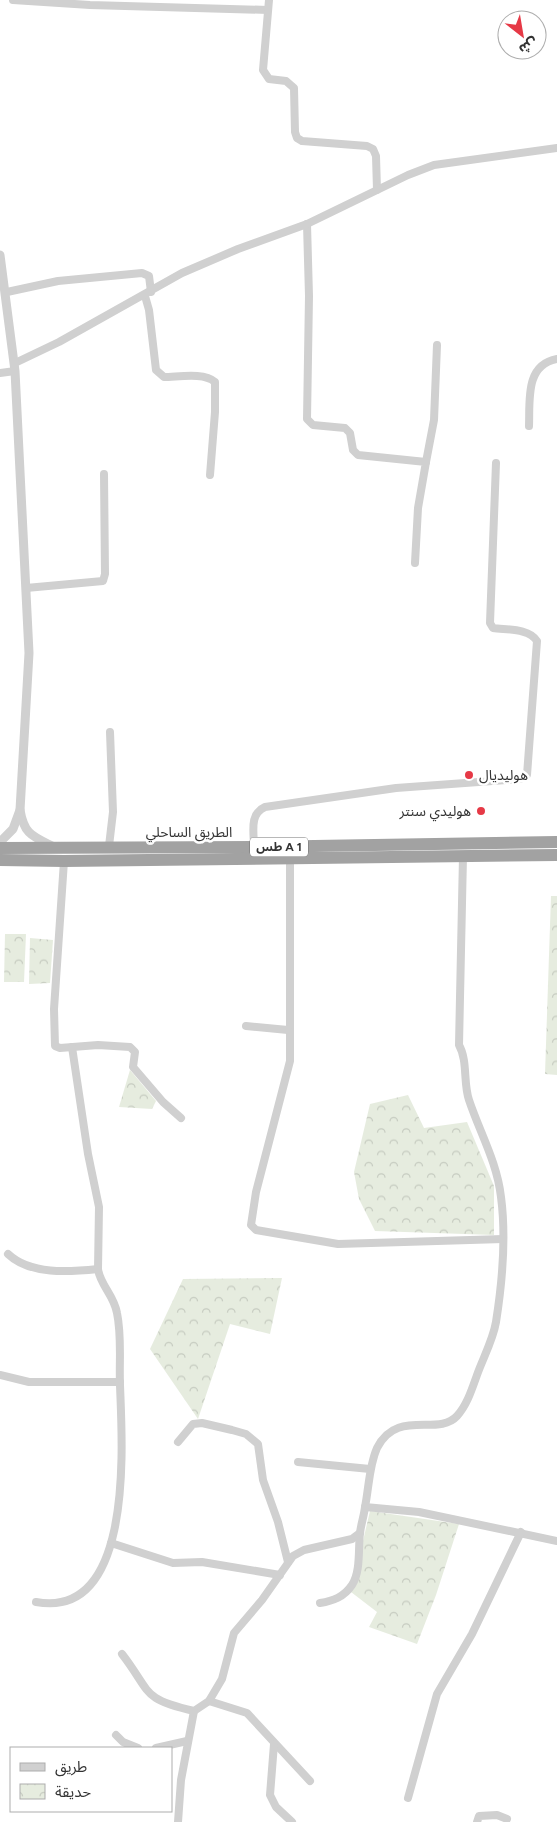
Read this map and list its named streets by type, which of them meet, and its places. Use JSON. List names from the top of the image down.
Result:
{
  "streets": {
    "highway": ["الطريق الساحلي", "طس A 1"]
  },
  "places": ["هوليديال", "هوليدي سنتر"],
  "legend": ["طريق", "حديقة"],
  "north": "bottom right"
}
